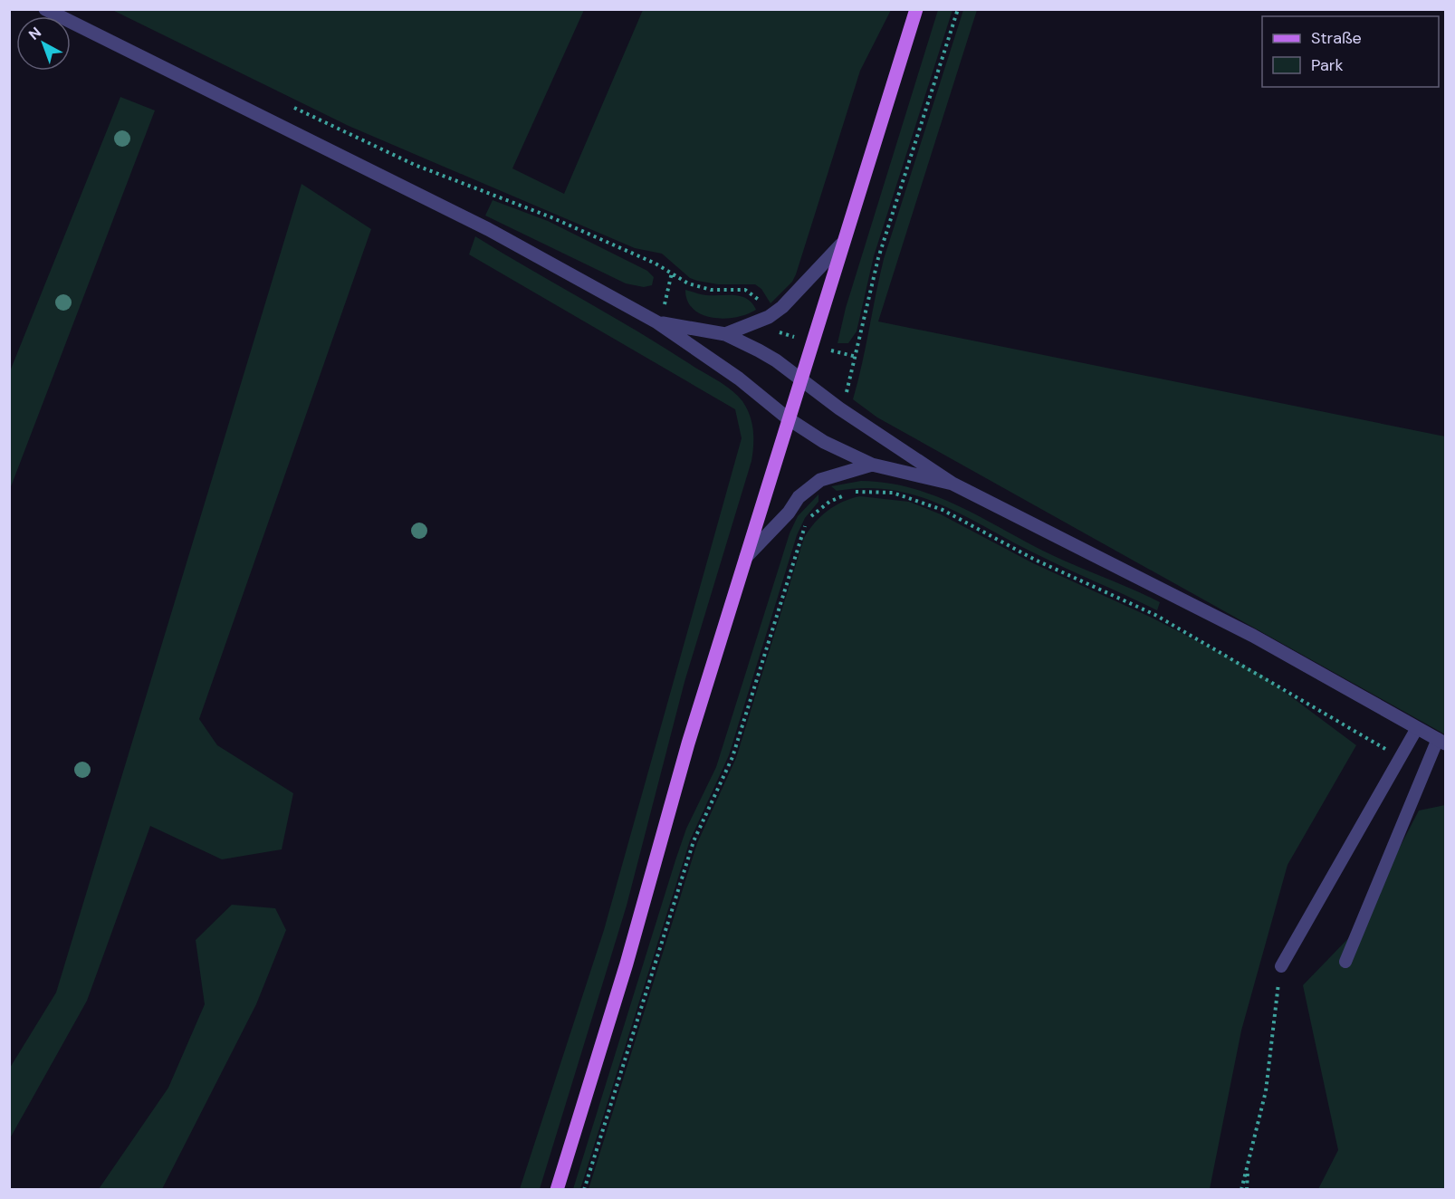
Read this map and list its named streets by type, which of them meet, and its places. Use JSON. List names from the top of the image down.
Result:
{
  "legend": ["Straße", "Park"],
  "north": "top left"
}
